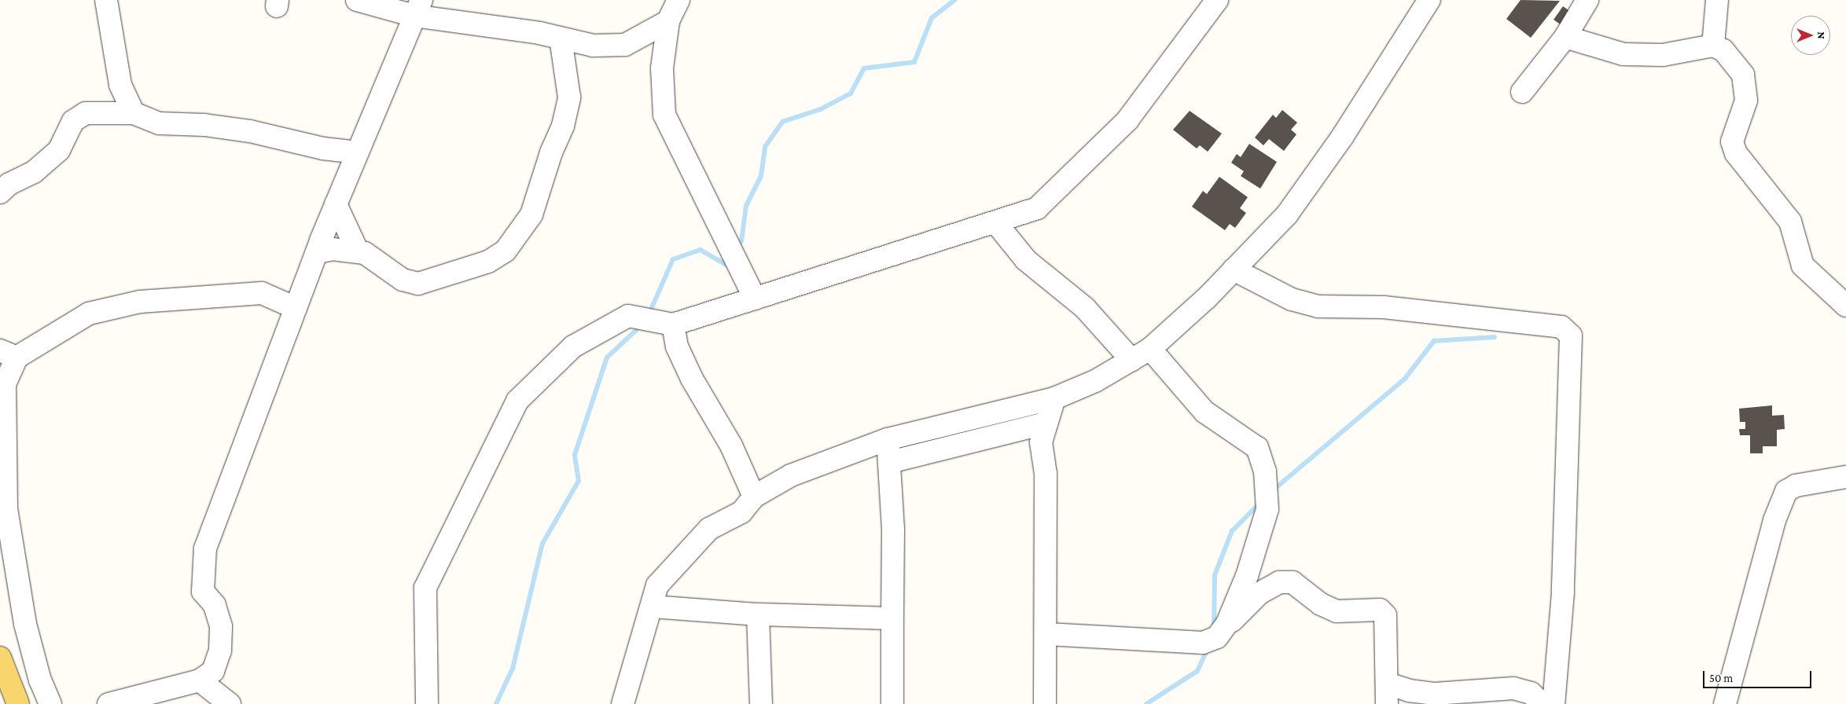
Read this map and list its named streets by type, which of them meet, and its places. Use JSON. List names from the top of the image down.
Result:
{
  "scale_bar": "50 m",
  "north": "right"
}
